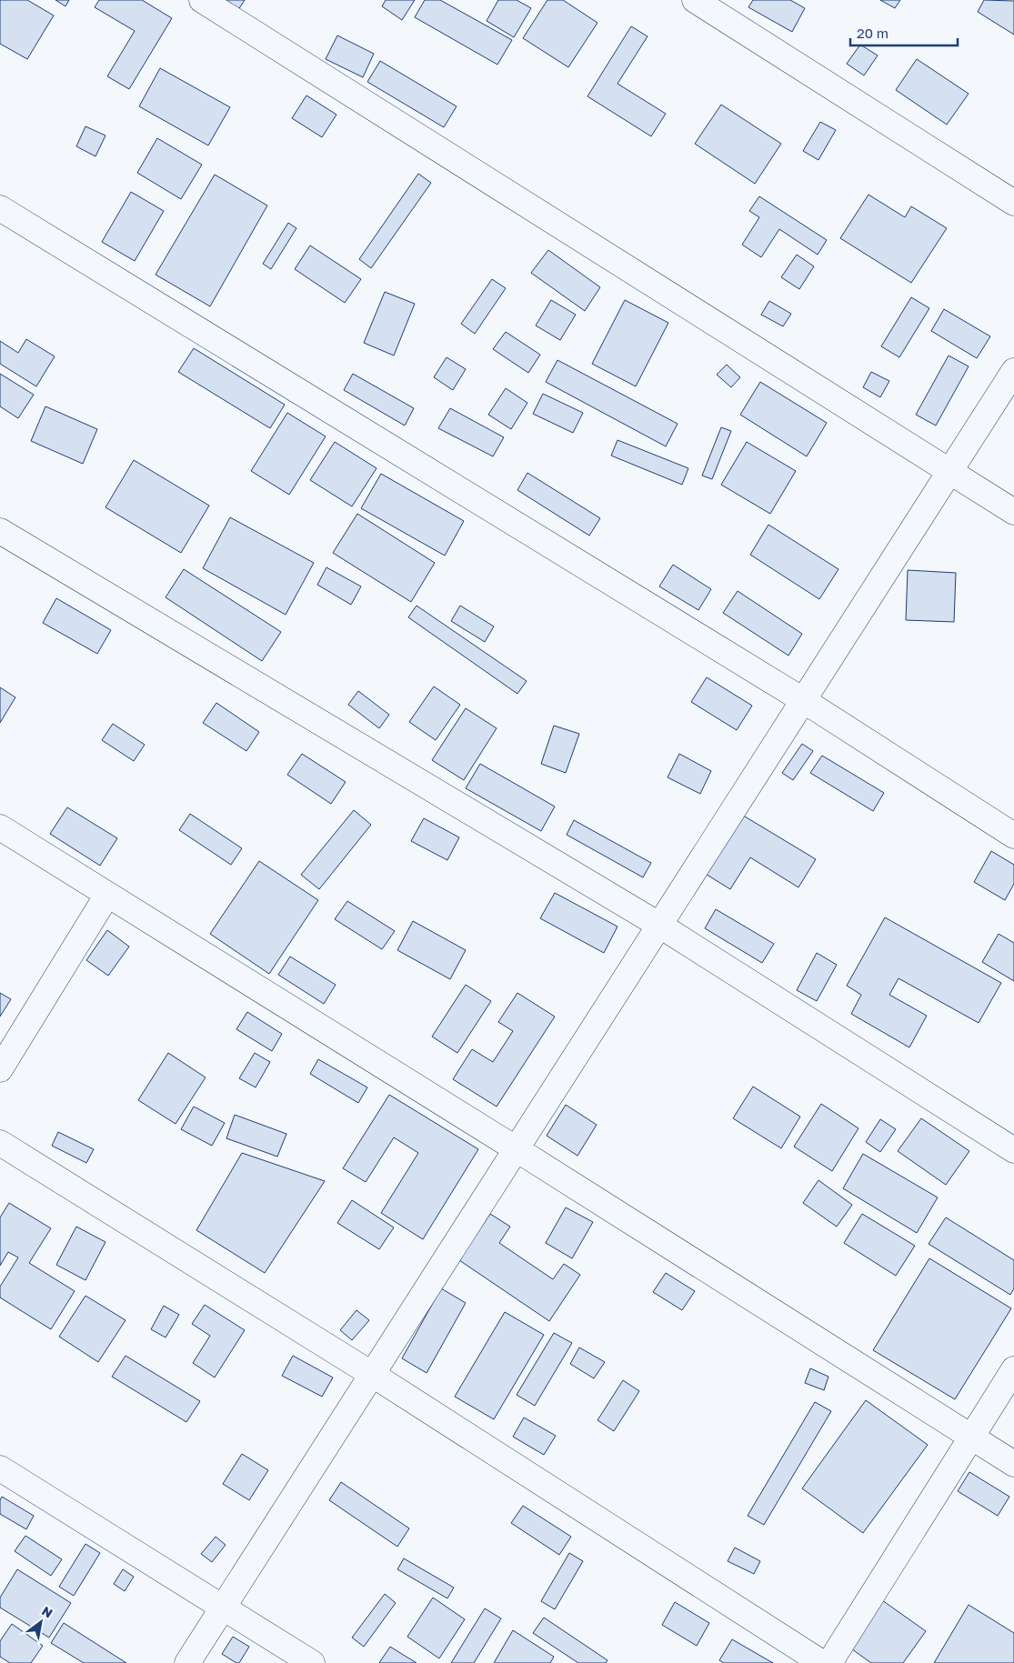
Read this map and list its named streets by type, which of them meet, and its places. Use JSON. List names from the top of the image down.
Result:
{
  "scale_bar": "20 m",
  "north": "top right"
}
